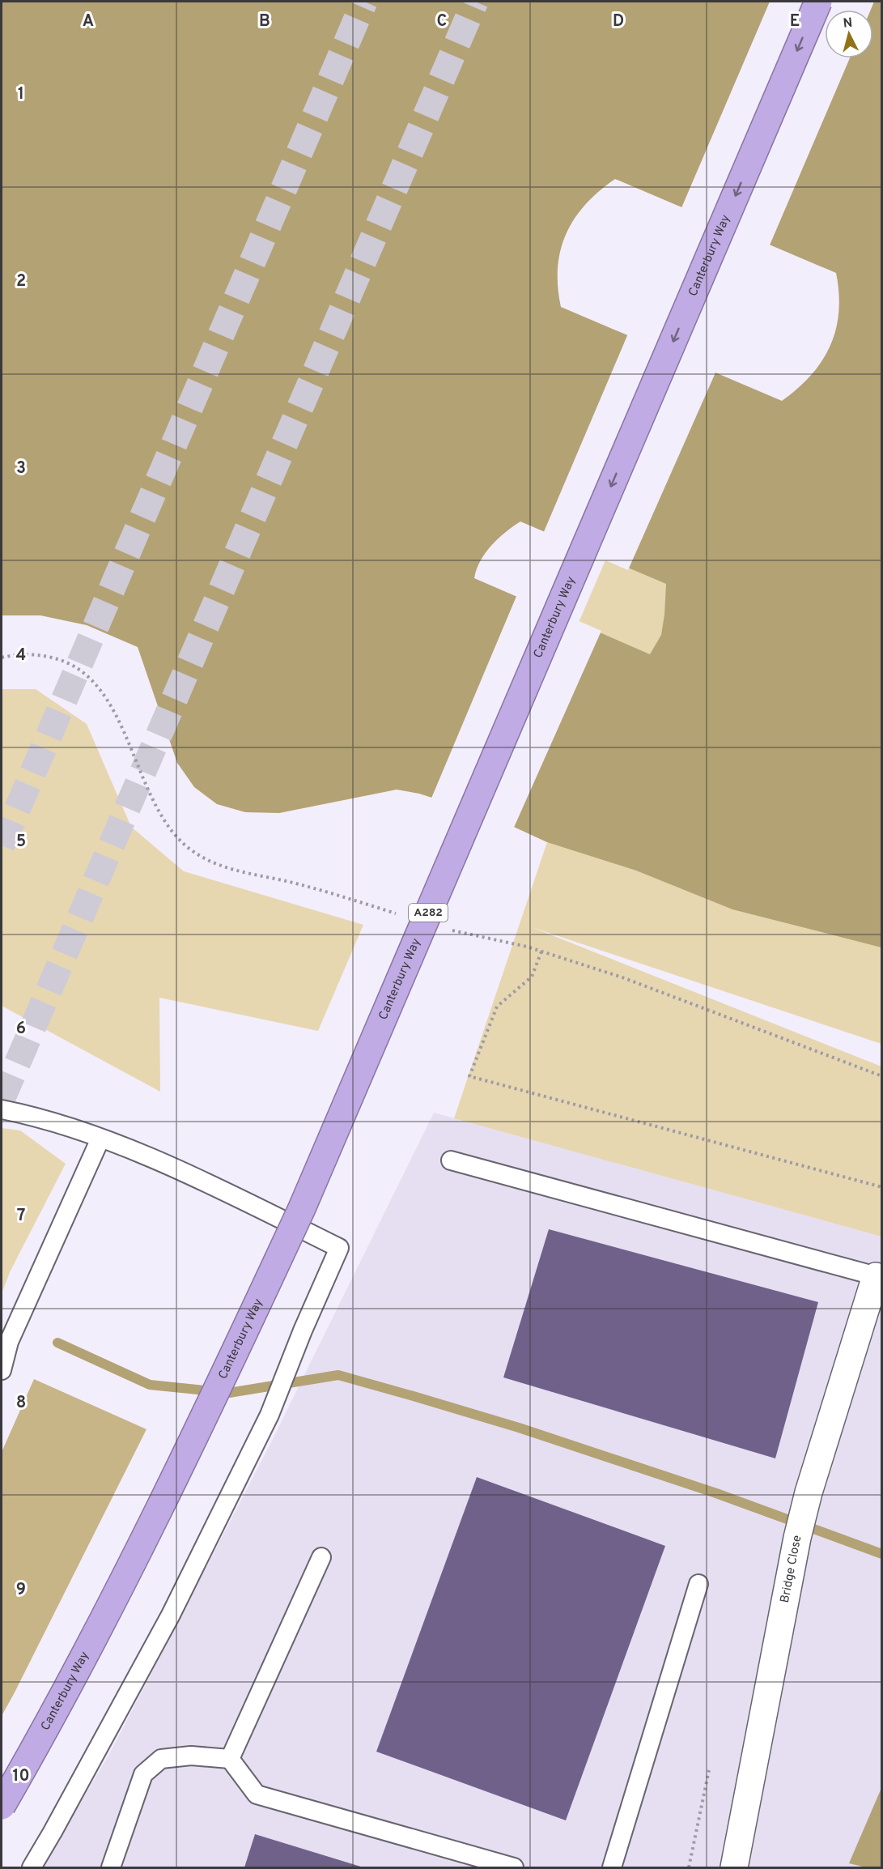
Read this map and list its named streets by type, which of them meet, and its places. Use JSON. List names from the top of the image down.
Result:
{
  "streets": {
    "highway": ["Canterbury Way", "A282"],
    "street": ["Bridge Close"]
  },
  "one_way": ["Canterbury Way"],
  "north": "top",
  "grid": {
    "columns": [
      "A",
      "B",
      "C",
      "D",
      "E"
    ],
    "rows": [
      "1",
      "2",
      "3",
      "4",
      "5",
      "6",
      "7",
      "8",
      "9",
      "10"
    ]
  }
}
